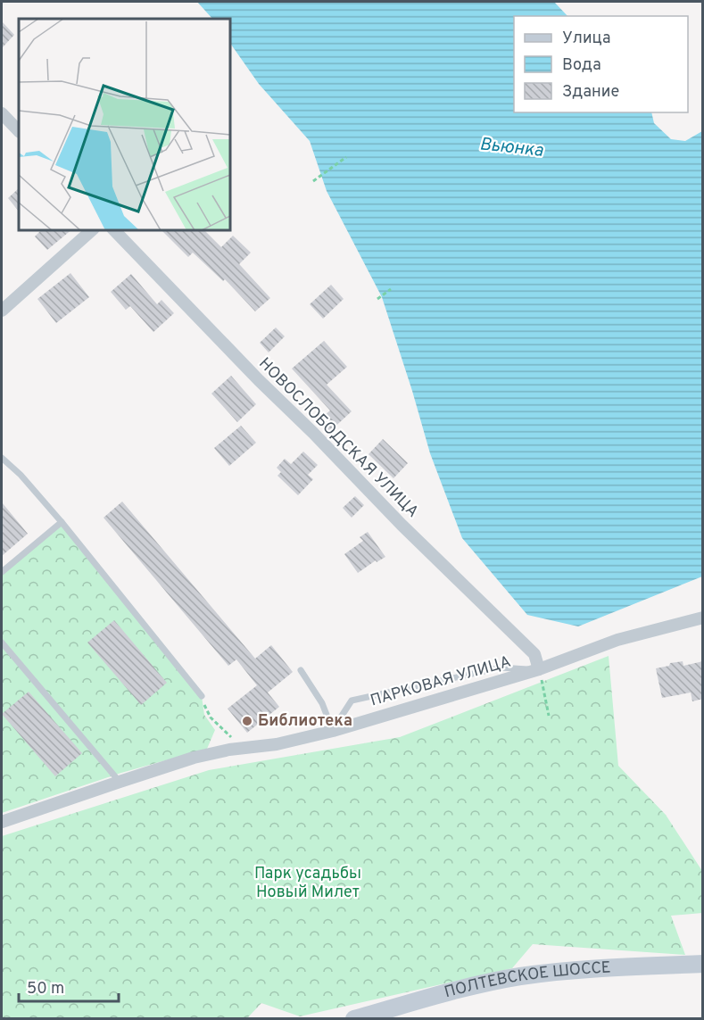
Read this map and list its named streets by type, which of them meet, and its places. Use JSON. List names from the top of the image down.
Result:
{
  "streets": {
    "street": ["НОВОСЛОБОДСКАЯ УЛИЦА", "ПАРКОВАЯ УЛИЦА", "ПОЛТЕВСКОЕ ШОССЕ"]
  },
  "crossings": [
    ["НОВОСЛОБОДСКАЯ УЛИЦА", "ПАРКОВАЯ УЛИЦА"]
  ],
  "water": ["Вьюнка"],
  "parks": ["Парк усадьбы Новый Милет"],
  "places": ["Библиотека"],
  "legend": ["Улица", "Вода", "Здание"],
  "scale_bar": "50 m"
}
